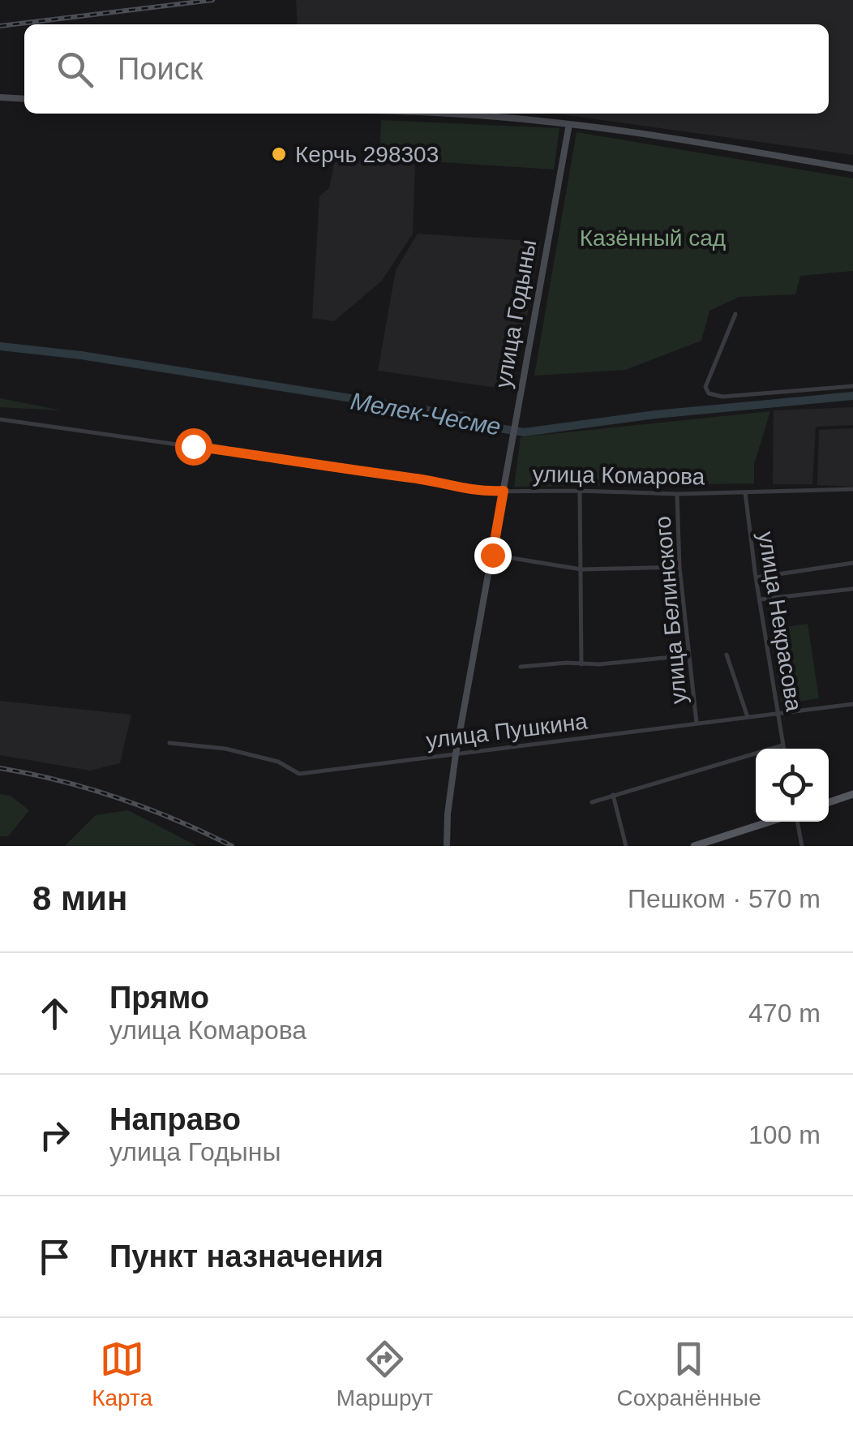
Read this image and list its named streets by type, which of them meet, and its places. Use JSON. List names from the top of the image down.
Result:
{
  "streets": {
    "main road": ["улица Годыны"],
    "street": [
      "улица Комарова",
      "улица Белинского",
      "улица Некрасова",
      "улица Пушкина"
    ]
  },
  "crossings": [
    ["улица Годыны", "улица Комарова"],
    ["улица Годыны", "улица Пушкина"],
    ["улица Комарова", "улица Белинского"],
    ["улица Комарова", "улица Некрасова"],
    ["улица Белинского", "улица Пушкина"],
    ["улица Некрасова", "улица Пушкина"]
  ],
  "water": ["Мелек-Чесме"],
  "parks": ["Казённый сад"],
  "places": ["Керчь 298303"],
  "page": {
    "search": "Поиск",
    "heading": ["8 мин", "Пешком · 570 m"],
    "list": [
      ["Прямо", "улица Комарова", "470 m"],
      ["Направо", "улица Годыны", "100 m"],
      "Пункт назначения"
    ],
    "nav": ["Карта", "Маршрут", "Сохранённые"]
  }
}
